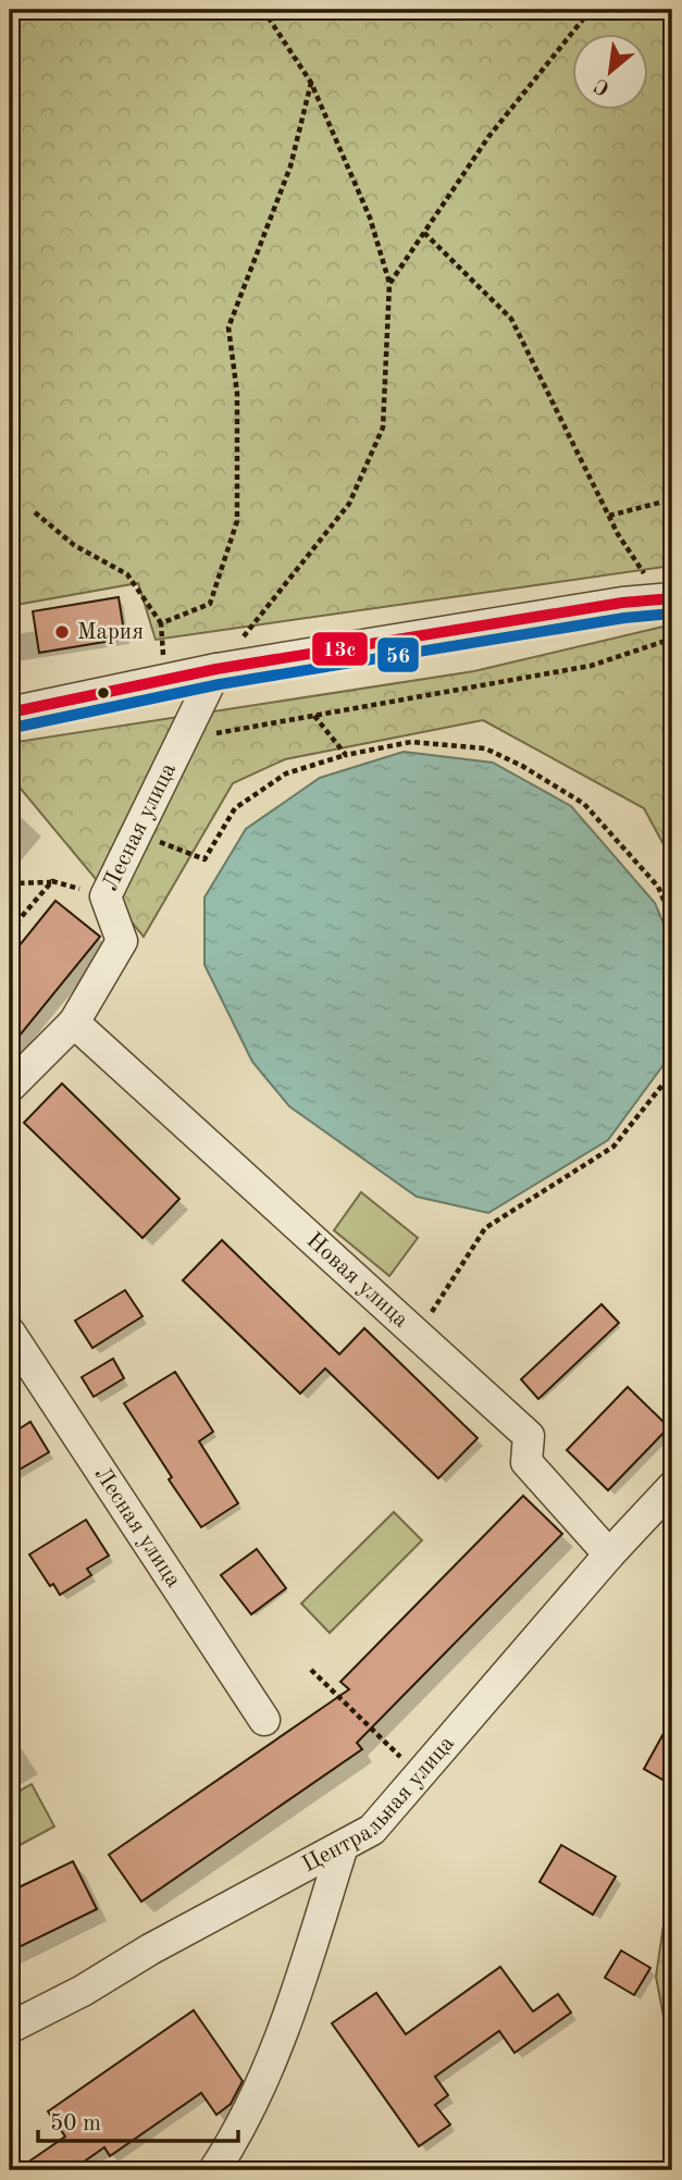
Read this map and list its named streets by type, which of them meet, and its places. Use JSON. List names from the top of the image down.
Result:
{
  "streets": {
    "street": ["Лесная улица", "Новая улица", "Центральная улица"]
  },
  "crossings": [
    ["Лесная улица", "Новая улица"],
    ["Новая улица", "Центральная улица"]
  ],
  "places": ["Мария"],
  "lines": ["transit line 13с", "transit line 56"],
  "scale_bar": "50 m",
  "north": "bottom left"
}
